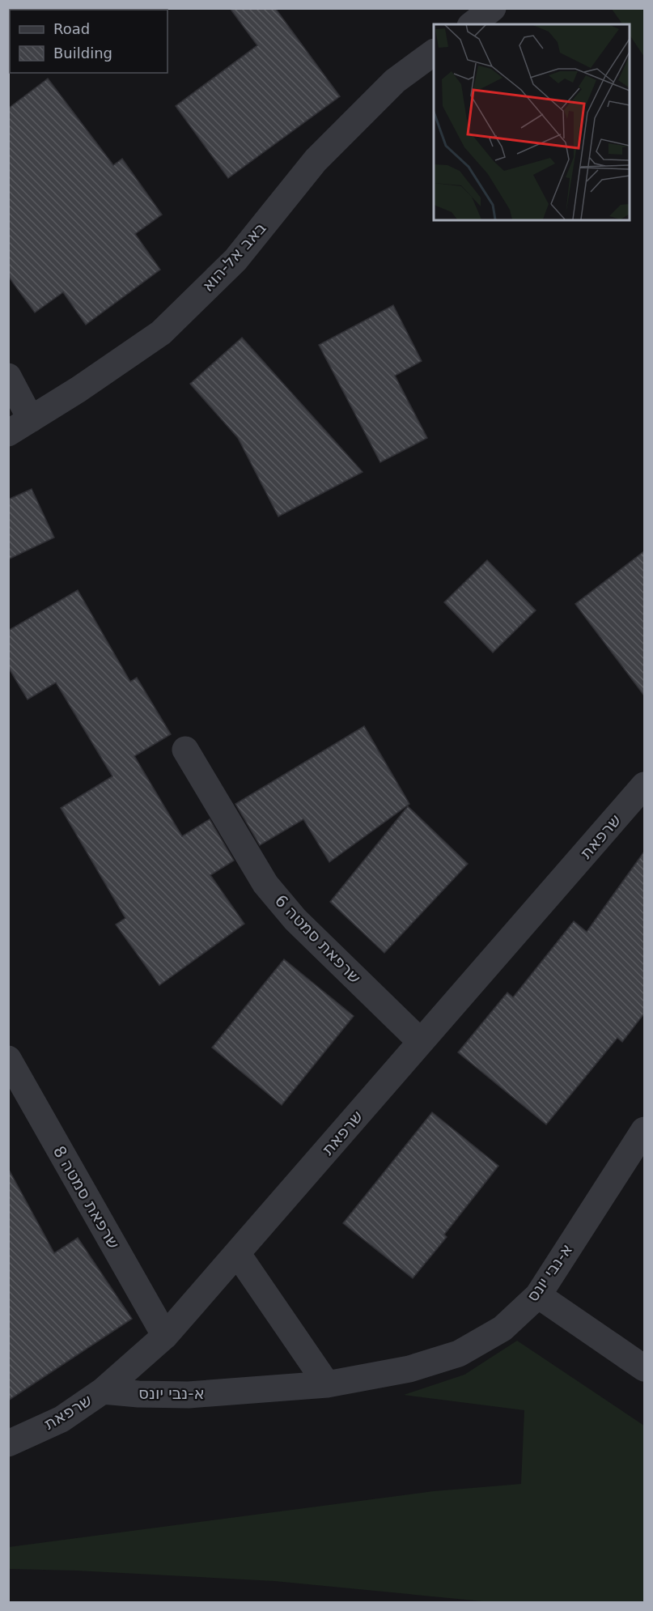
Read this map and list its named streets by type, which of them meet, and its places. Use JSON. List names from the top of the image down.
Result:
{
  "streets": {
    "street": [
      "באב אל-הוא",
      "שרפאת",
      "שרפאת סמטה 6",
      "שרפאת סמטה 8",
      "א-נבי יונס"
    ]
  },
  "crossings": [
    ["שרפאת", "שרפאת סמטה 6"],
    ["שרפאת", "שרפאת סמטה 8"],
    ["שרפאת", "א-נבי יונס"]
  ],
  "legend": ["Road", "Building"]
}
